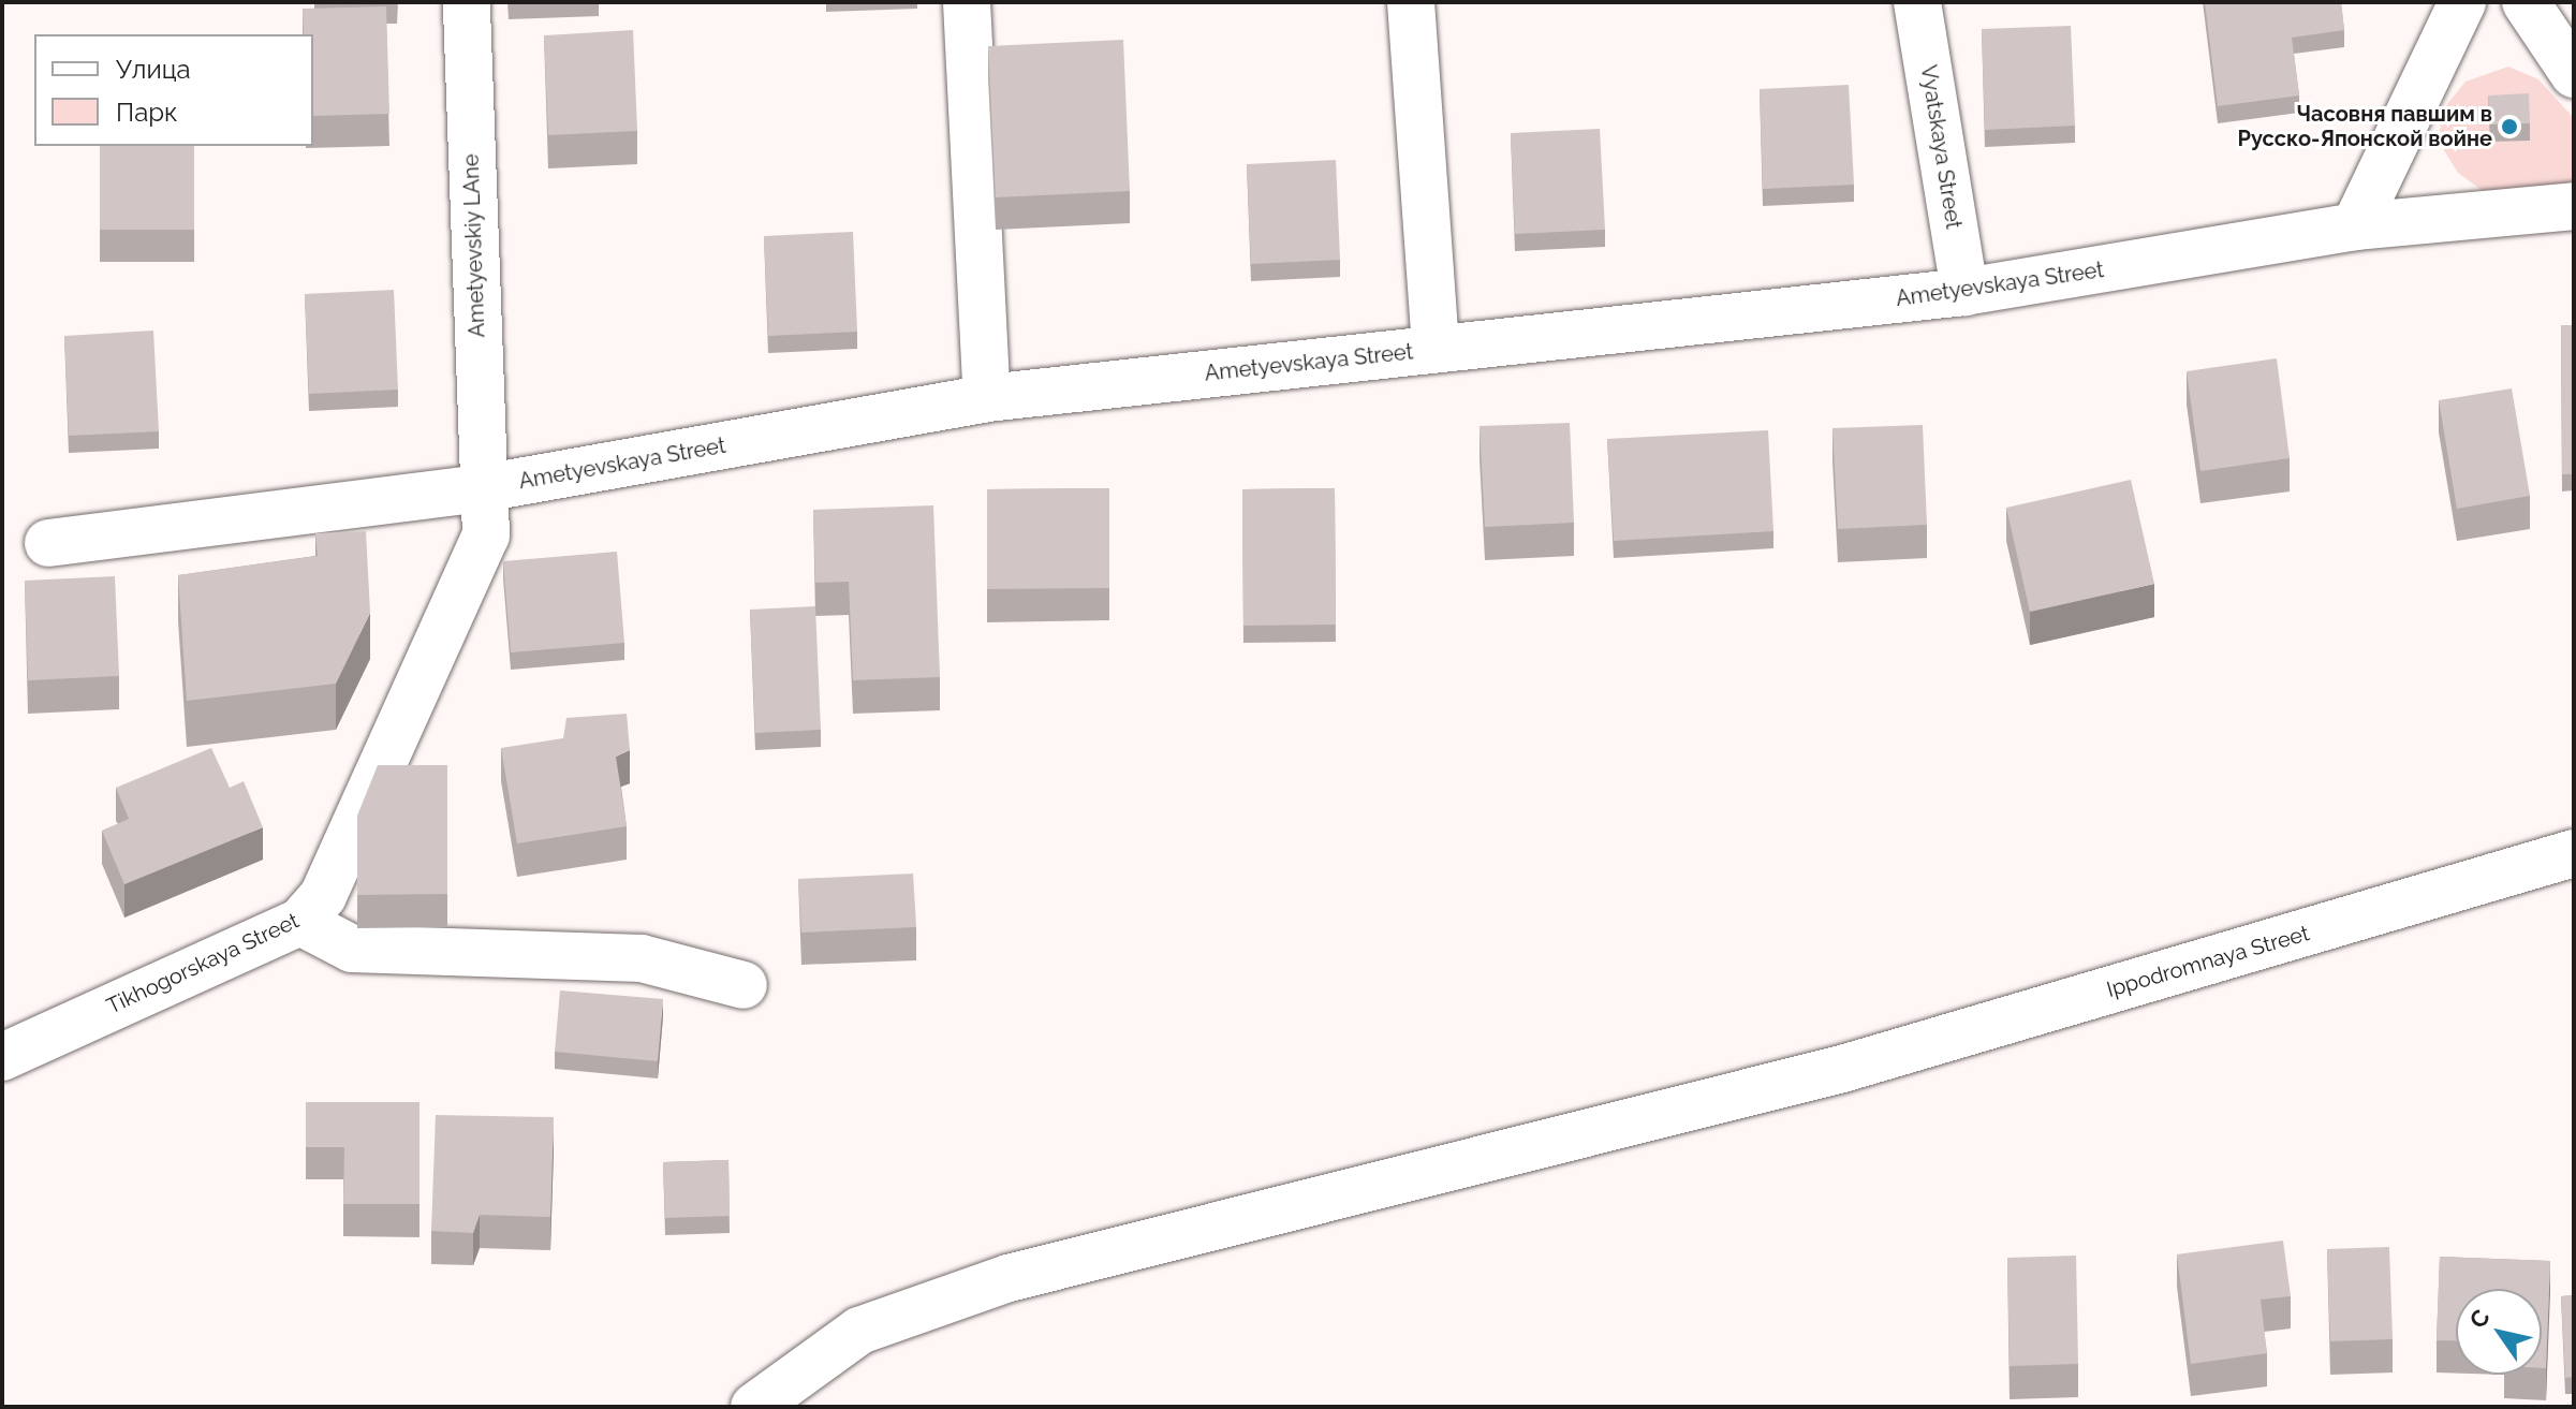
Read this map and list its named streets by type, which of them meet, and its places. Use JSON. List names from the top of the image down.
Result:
{
  "streets": {
    "street": [
      "Vyatskaya Street",
      "Ametyevskiy LAne",
      "Ametyevskaya Street",
      "Ippodromnaya Street",
      "Tikhogorskaya Street"
    ]
  },
  "crossings": [
    ["Vyatskaya Street", "Ametyevskaya Street"],
    ["Ametyevskiy LAne", "Ametyevskaya Street"],
    ["Ametyevskiy LAne", "Tikhogorskaya Street"],
    ["Ametyevskaya Street", "Tikhogorskaya Street"]
  ],
  "places": ["Часовня павшим в Русско-Японской войне"],
  "legend": ["Улица", "Парк"],
  "north": "top left"
}
